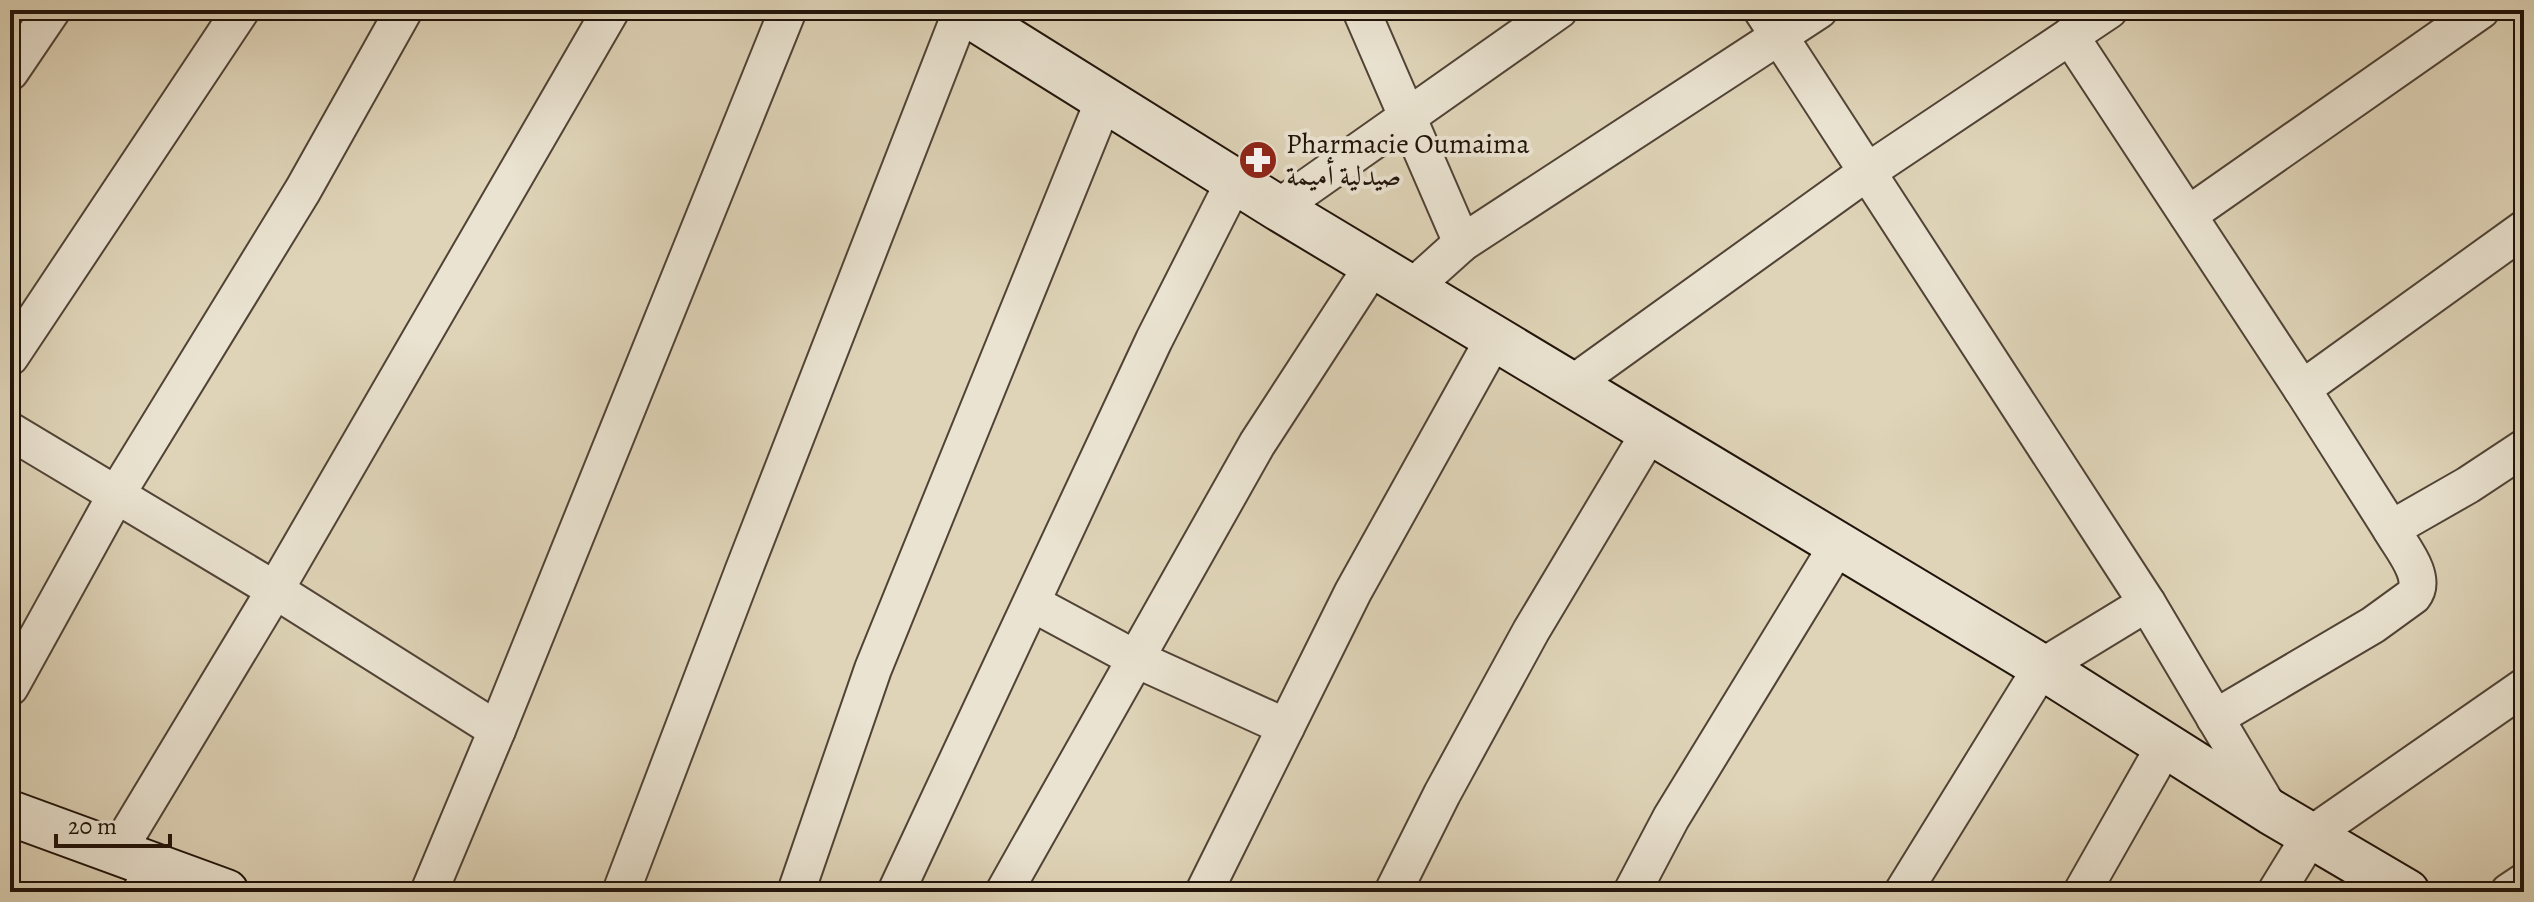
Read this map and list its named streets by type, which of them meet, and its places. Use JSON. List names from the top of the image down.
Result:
{
  "places": {
    "pharmacy": ["Pharmacie Oumaima صيدلية أميمة"]
  },
  "scale_bar": "20 m"
}
